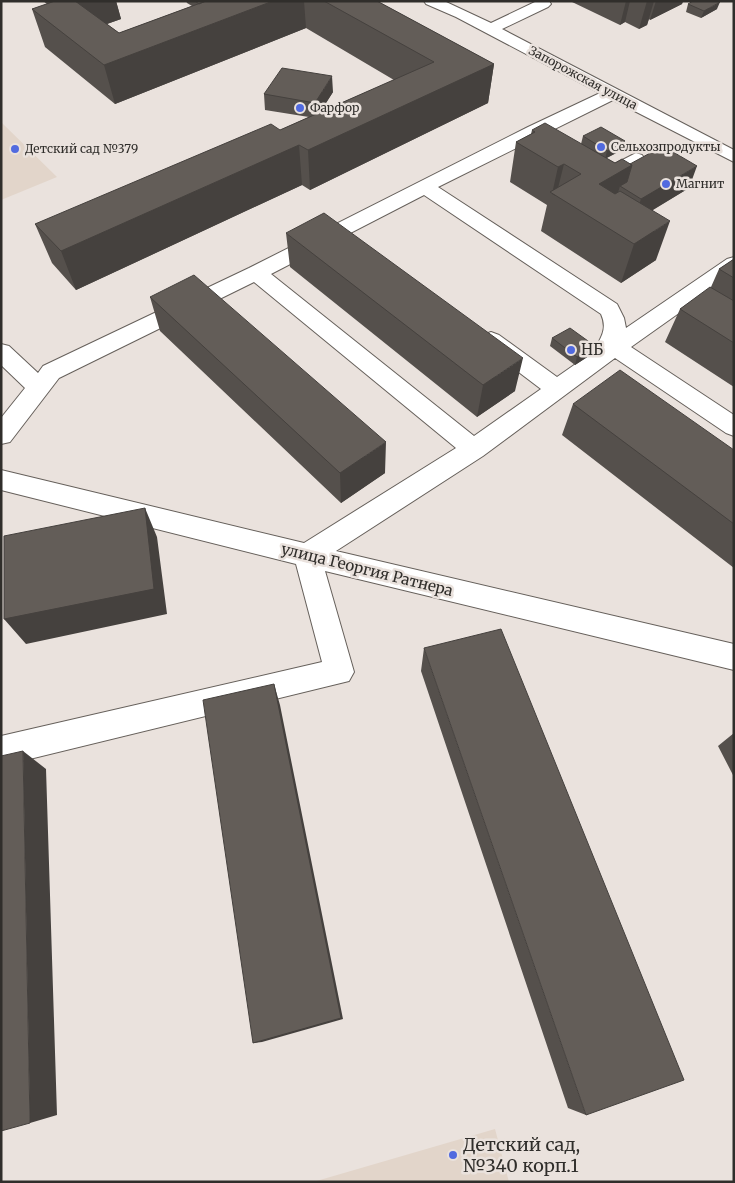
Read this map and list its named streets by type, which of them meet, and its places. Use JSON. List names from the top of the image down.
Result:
{
  "streets": {
    "street": ["Запорожская улица", "улица Георгия Ратнера"]
  },
  "places": [
    "Фарфор",
    "Сельхозпродукты",
    "Детский сад №379",
    "Магнит",
    "НБ",
    "Детский сад, №340 корп.1"
  ]
}
